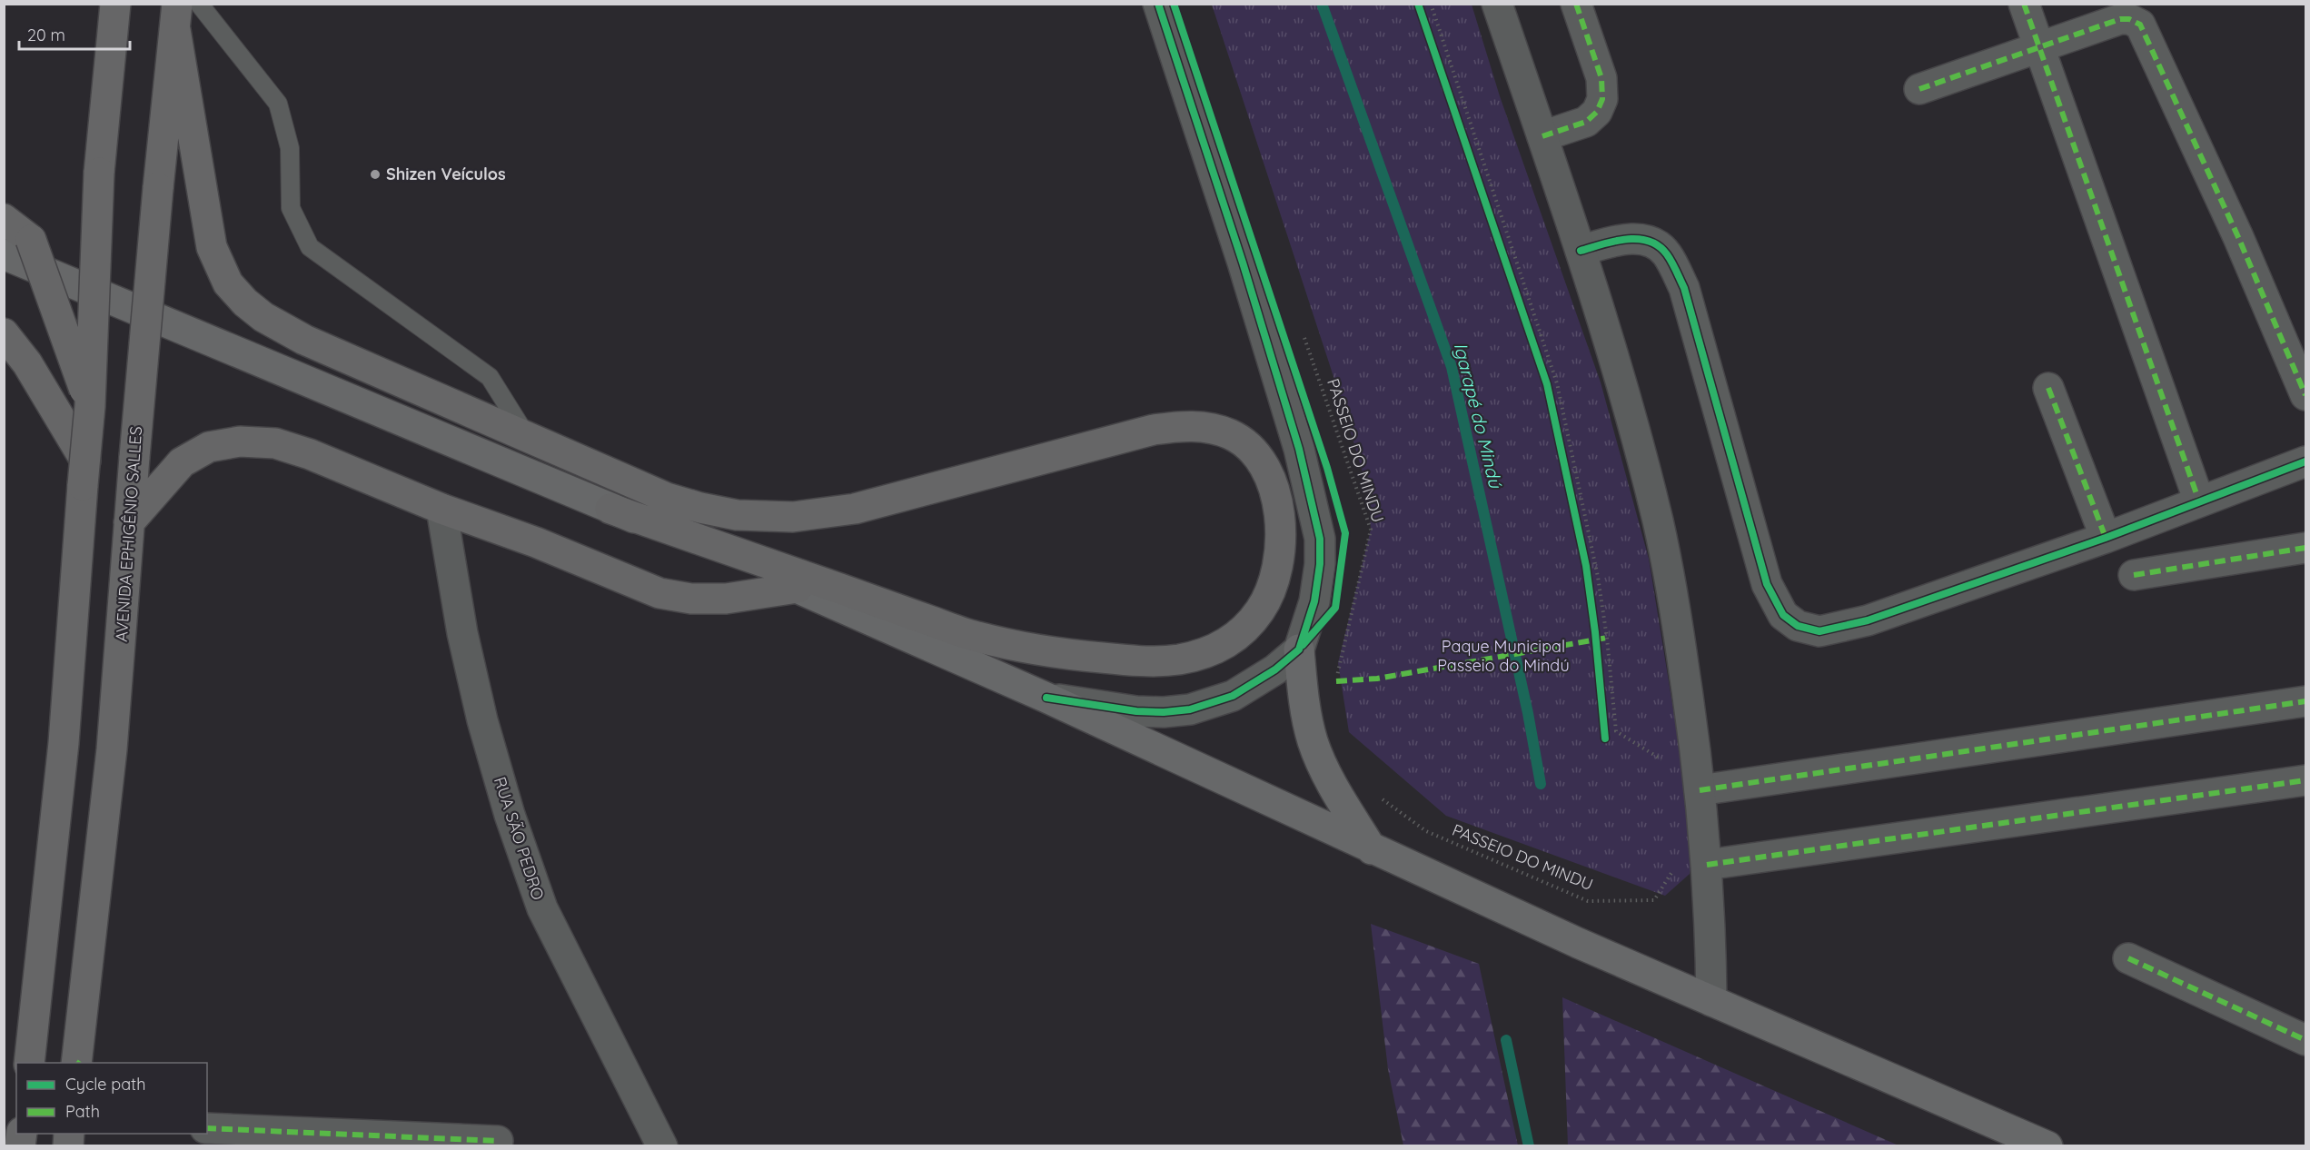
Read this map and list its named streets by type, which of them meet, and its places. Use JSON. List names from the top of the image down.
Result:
{
  "streets": {
    "main road": ["AVENIDA EPHIGÊNIO SALLES"],
    "street": ["RUA SÃO PEDRO"],
    "path": ["PASSEIO DO MINDU"]
  },
  "water": ["Igarapé do Mindú"],
  "parks": ["Paque Municipal Passeio do Mindú"],
  "places": ["Shizen Veículos"],
  "legend": ["Cycle path", "Path"],
  "scale_bar": "20 m"
}
